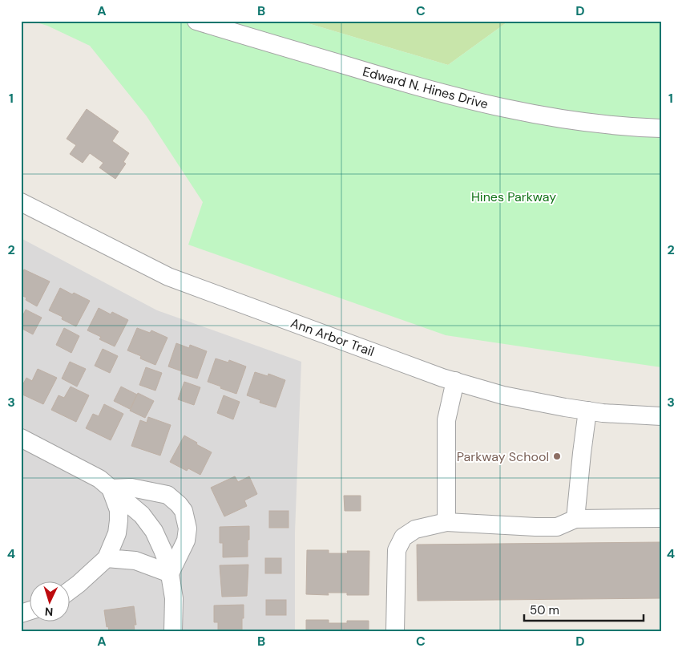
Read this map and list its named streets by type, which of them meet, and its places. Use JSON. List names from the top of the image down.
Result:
{
  "streets": {
    "street": ["Edward N. Hines Drive", "Ann Arbor Trail"]
  },
  "parks": ["Hines Parkway"],
  "places": ["Parkway School"],
  "scale_bar": "50 m",
  "north": "bottom",
  "grid": {
    "columns": [
      "A",
      "B",
      "C",
      "D"
    ],
    "rows": [
      "1",
      "2",
      "3",
      "4"
    ]
  }
}
